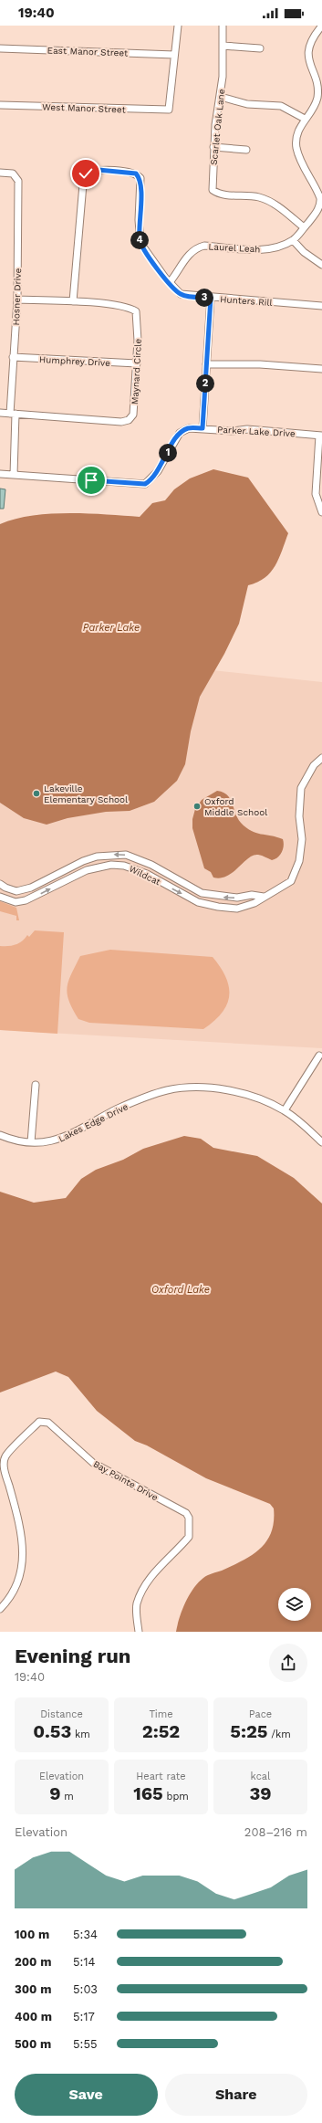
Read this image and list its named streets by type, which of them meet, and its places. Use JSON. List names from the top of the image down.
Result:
{
  "streets": {
    "street": [
      "East Manor Street",
      "West Manor Street",
      "Scarlet Oak Lane",
      "Laurel Leah",
      "Hosner Drive",
      "Hunters Rill",
      "Humphrey Drive",
      "Maynard Circle",
      "Parker Lake Drive",
      "Wildcat",
      "Lakes Edge Drive",
      "Bay Pointe Drive"
    ]
  },
  "crossings": [
    ["East Manor Street", "West Manor Street"],
    ["Scarlet Oak Lane", "Laurel Leah"],
    ["Laurel Leah", "Hunters Rill"],
    ["Hosner Drive", "Humphrey Drive"],
    ["Hosner Drive", "Maynard Circle"],
    ["Hosner Drive", "Parker Lake Drive"],
    ["Hunters Rill", "Maynard Circle"],
    ["Humphrey Drive", "Maynard Circle"]
  ],
  "water": ["Parker Lake", "Oxford Lake"],
  "places": ["Lakeville Elementary School", "Oxford Middle School"],
  "page": {
    "status": "19:40",
    "pins": [
      "4",
      "3",
      "2",
      "1"
    ],
    "heading": ["Evening run", "19:40"],
    "stats": [
      ["Distance", "0.53 km"],
      ["Time", "2:52"],
      ["Pace", "5:25 /km"],
      ["Elevation", "9 m"],
      ["Heart rate", "165 bpm"],
      ["kcal", "39"]
    ],
    "chart": ["Elevation", "208–216 m"],
    "list": [
      {
        "name": "100 m",
        "note": "5:34"
      },
      {
        "name": "200 m",
        "note": "5:14"
      },
      {
        "name": "300 m",
        "note": "5:03"
      },
      {
        "name": "400 m",
        "note": "5:17"
      },
      {
        "name": "500 m",
        "note": "5:55"
      }
    ],
    "buttons": ["Save", "Share"]
  }
}
